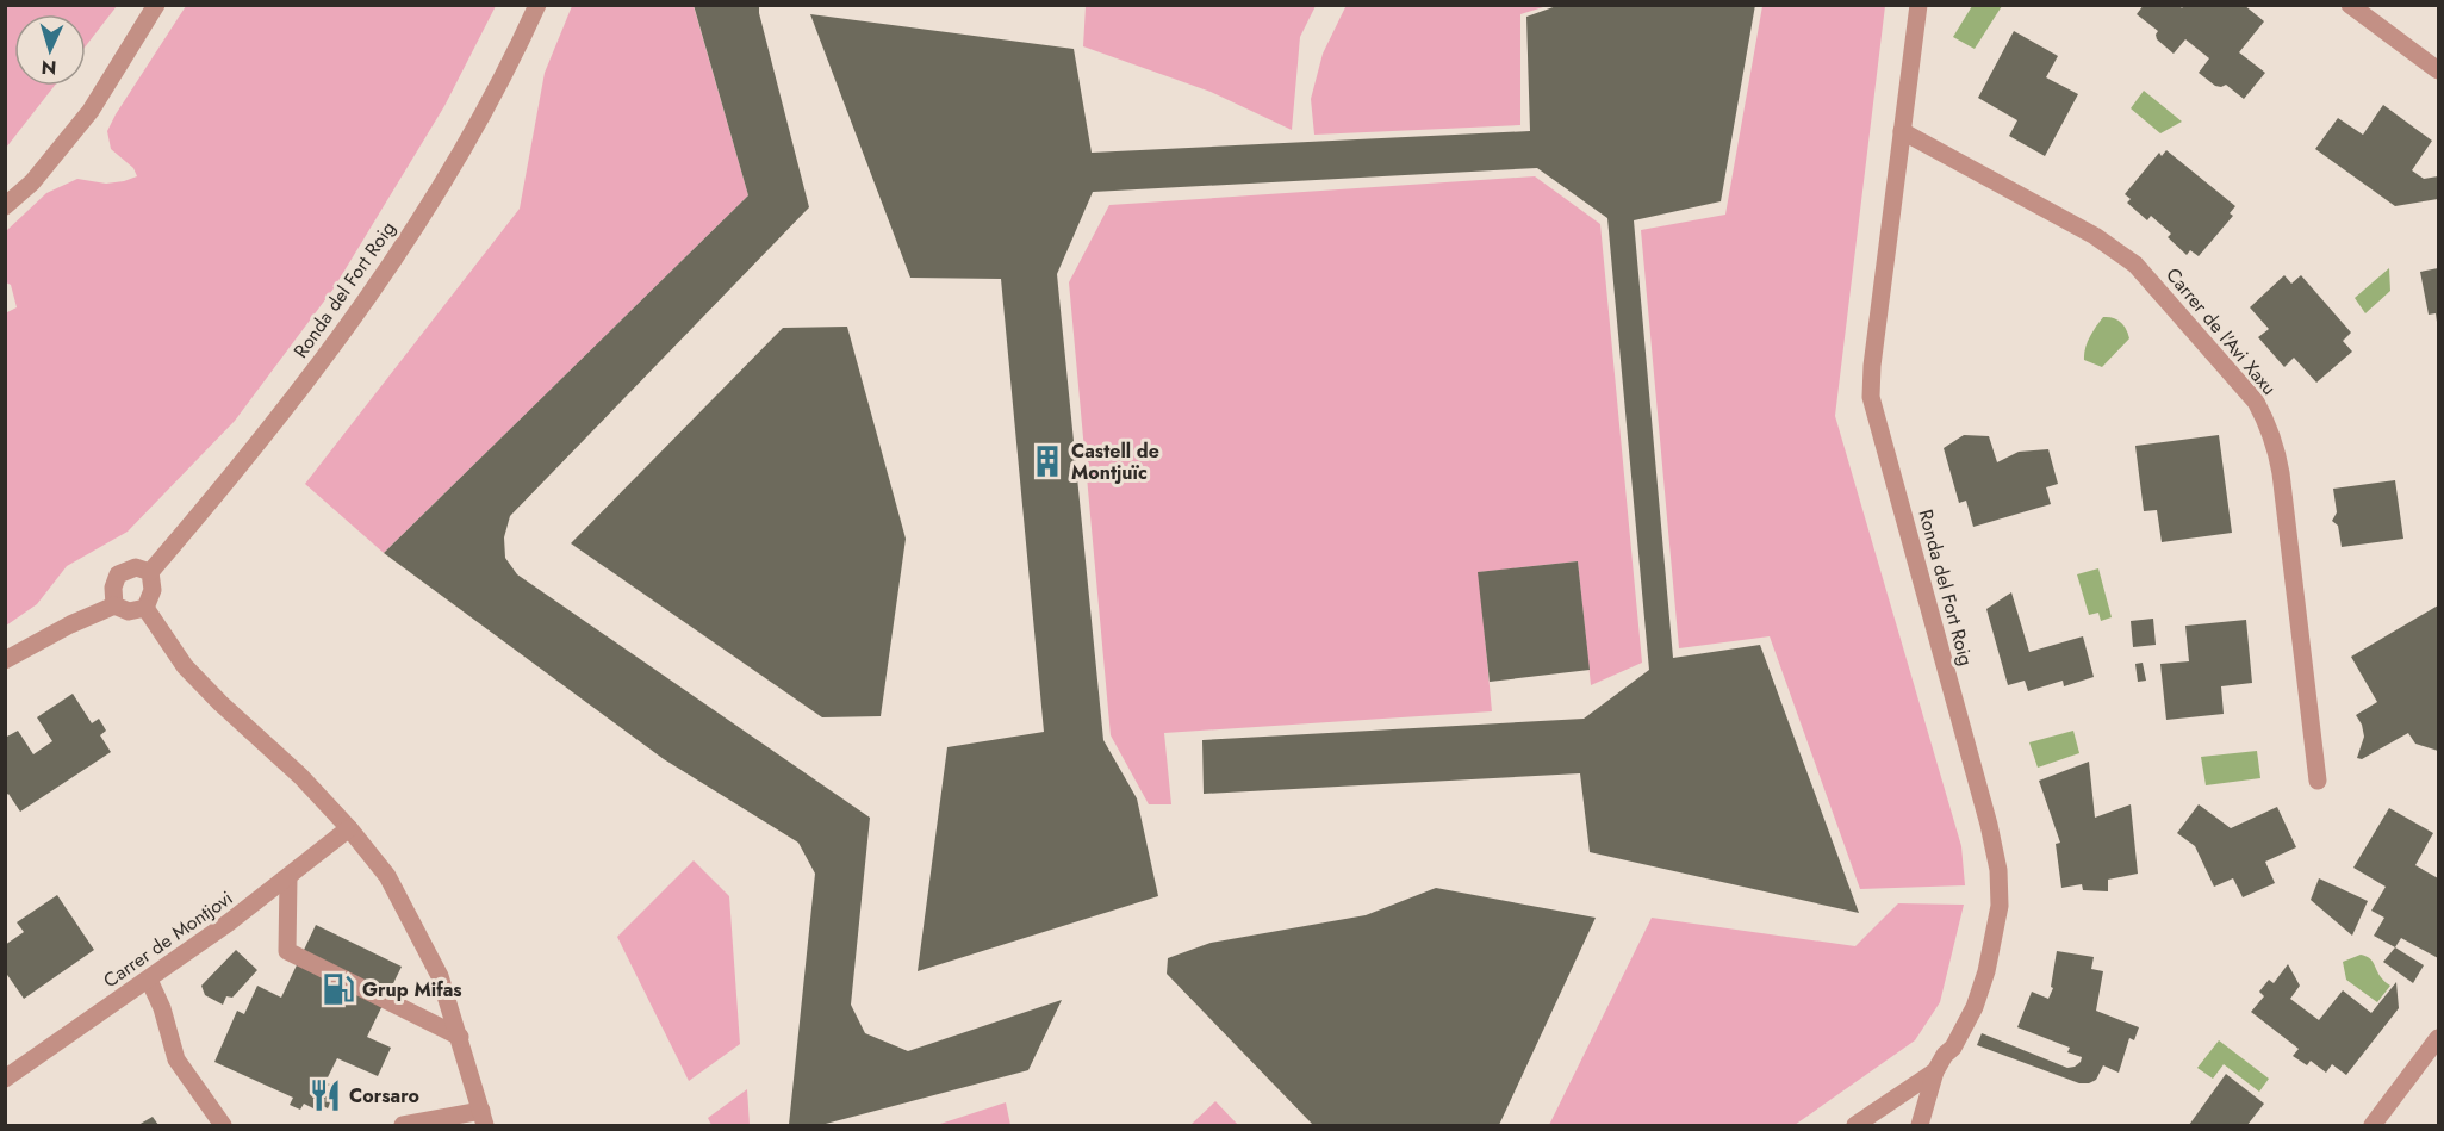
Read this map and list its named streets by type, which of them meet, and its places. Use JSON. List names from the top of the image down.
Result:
{
  "streets": {
    "street": ["Ronda del Fort Roig", "Carrer de l'Avi Xaxu", "Carrer de Montjovi"]
  },
  "crossings": [
    ["Ronda del Fort Roig", "Carrer de l'Avi Xaxu"]
  ],
  "places": {
    "building": ["Castell de Montjuïc"],
    "fuel station": ["Grup Mifas"],
    "restaurant": ["Corsaro"]
  },
  "north": "bottom"
}
